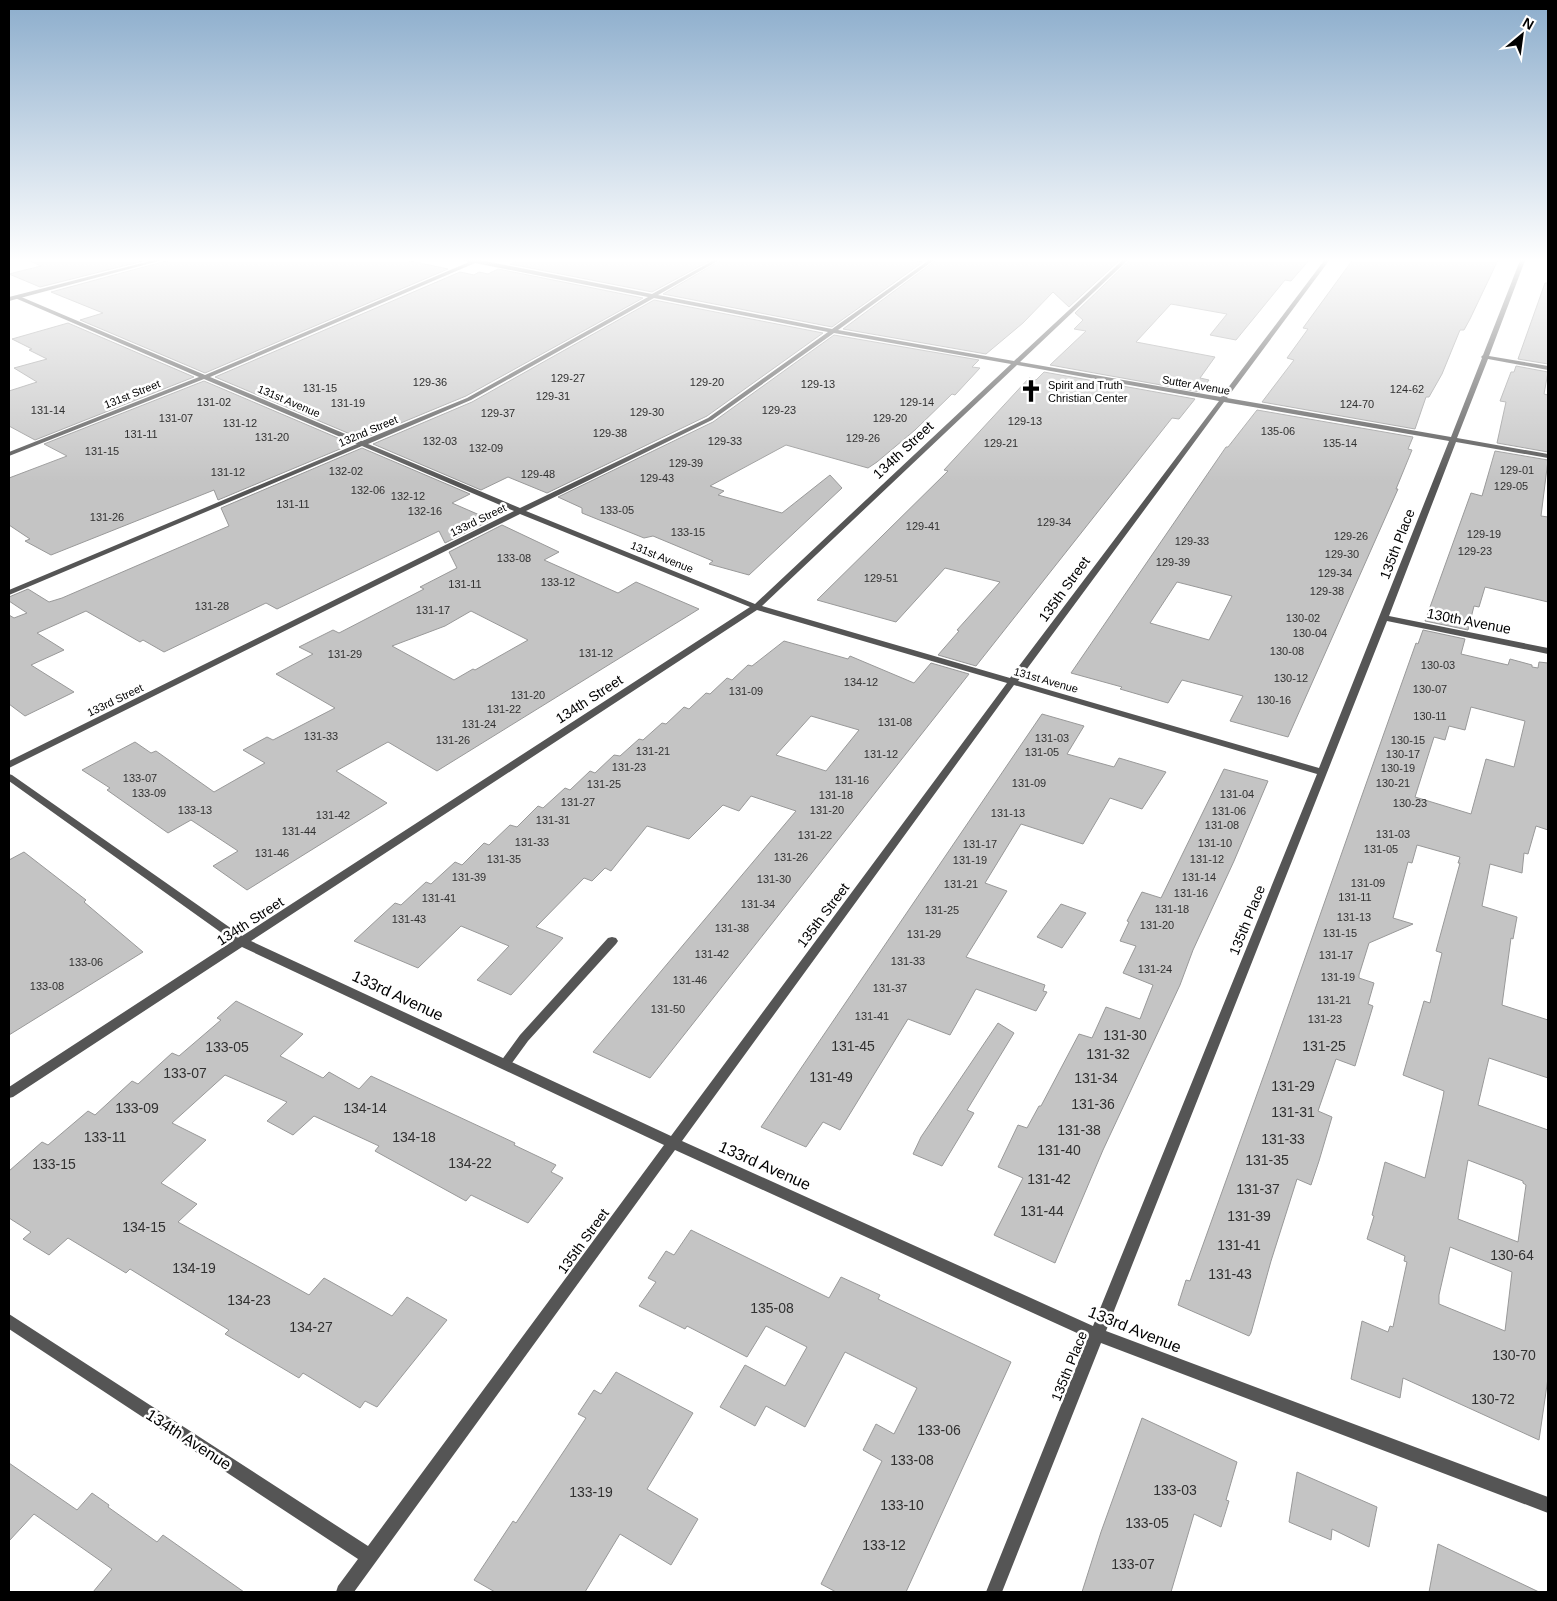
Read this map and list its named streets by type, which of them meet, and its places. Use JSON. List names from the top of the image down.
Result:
{
  "streets": {
    "street": [
      "Sutter Avenue",
      "131st Street",
      "131st Avenue",
      "132nd Street",
      "134th Street",
      "133rd Street",
      "135th Place",
      "135th Street",
      "130th Avenue",
      "133rd Avenue",
      "134th Avenue"
    ]
  },
  "crossings": [
    ["Sutter Avenue", "134th Street"],
    ["Sutter Avenue", "135th Place"],
    ["Sutter Avenue", "135th Street"],
    ["131st Street", "131st Avenue"],
    ["131st Avenue", "132nd Street"],
    ["131st Avenue", "134th Street"],
    ["131st Avenue", "133rd Street"],
    ["131st Avenue", "135th Place"],
    ["131st Avenue", "135th Street"],
    ["134th Street", "133rd Avenue"],
    ["135th Place", "130th Avenue"],
    ["135th Place", "133rd Avenue"],
    ["135th Street", "133rd Avenue"],
    ["135th Street", "134th Avenue"]
  ],
  "places": {
    "church": ["Spirit and Truth Christian Center"]
  },
  "house_numbers": [
    "129-27",
    "129-36",
    "129-20",
    "129-13",
    "131-15",
    "124-62",
    "129-31",
    "131-02",
    "129-14",
    "131-19",
    "124-70",
    "131-14",
    "129-23",
    "129-30",
    "129-37",
    "131-07",
    "129-20",
    "129-13",
    "131-12",
    "135-06",
    "129-38",
    "131-11",
    "131-20",
    "129-26",
    "132-03",
    "129-33",
    "129-21",
    "135-14",
    "132-09",
    "131-15",
    "129-39",
    "129-01",
    "132-02",
    "131-12",
    "129-48",
    "129-43",
    "129-05",
    "132-06",
    "132-12",
    "131-11",
    "133-05",
    "132-16",
    "131-26",
    "129-34",
    "129-41",
    "133-15",
    "129-19",
    "129-26",
    "129-33",
    "129-23",
    "129-30",
    "133-08",
    "129-39",
    "129-34",
    "129-51",
    "133-12",
    "131-11",
    "129-38",
    "131-28",
    "131-17",
    "130-02",
    "130-04",
    "130-08",
    "131-12",
    "131-29",
    "130-03",
    "130-12",
    "134-12",
    "130-07",
    "131-09",
    "131-20",
    "130-16",
    "131-22",
    "130-11",
    "131-08",
    "131-24",
    "131-33",
    "131-03",
    "131-26",
    "130-15",
    "131-21",
    "131-05",
    "131-12",
    "130-17",
    "131-23",
    "130-19",
    "133-07",
    "131-16",
    "131-09",
    "130-21",
    "131-25",
    "133-09",
    "131-04",
    "131-18",
    "131-27",
    "130-23",
    "133-13",
    "131-20",
    "131-06",
    "131-13",
    "131-42",
    "131-31",
    "131-08",
    "131-44",
    "131-03",
    "131-22",
    "131-33",
    "131-10",
    "131-17",
    "131-05",
    "131-46",
    "131-26",
    "131-35",
    "131-12",
    "131-19",
    "131-39",
    "131-14",
    "131-30",
    "131-09",
    "131-21",
    "131-16",
    "131-11",
    "131-41",
    "131-34",
    "131-18",
    "131-25",
    "131-13",
    "131-43",
    "131-20",
    "131-38",
    "131-15",
    "131-29",
    "131-42",
    "131-17",
    "131-33",
    "133-06",
    "131-24",
    "131-19",
    "131-46",
    "133-08",
    "131-37",
    "131-21",
    "131-50",
    "131-41",
    "131-23",
    "131-30",
    "131-45",
    "131-25",
    "133-05",
    "131-32",
    "133-07",
    "131-49",
    "131-34",
    "131-29",
    "131-36",
    "133-09",
    "134-14",
    "131-31",
    "131-38",
    "133-11",
    "134-18",
    "131-33",
    "131-40",
    "131-35",
    "134-22",
    "133-15",
    "131-42",
    "131-37",
    "131-44",
    "131-39",
    "134-15",
    "131-41",
    "130-64",
    "134-19",
    "131-43",
    "134-23",
    "135-08",
    "134-27",
    "130-70",
    "130-72",
    "133-06",
    "133-08",
    "133-03",
    "133-19",
    "133-10",
    "133-05",
    "133-12",
    "133-07"
  ],
  "north": "top right"
}
